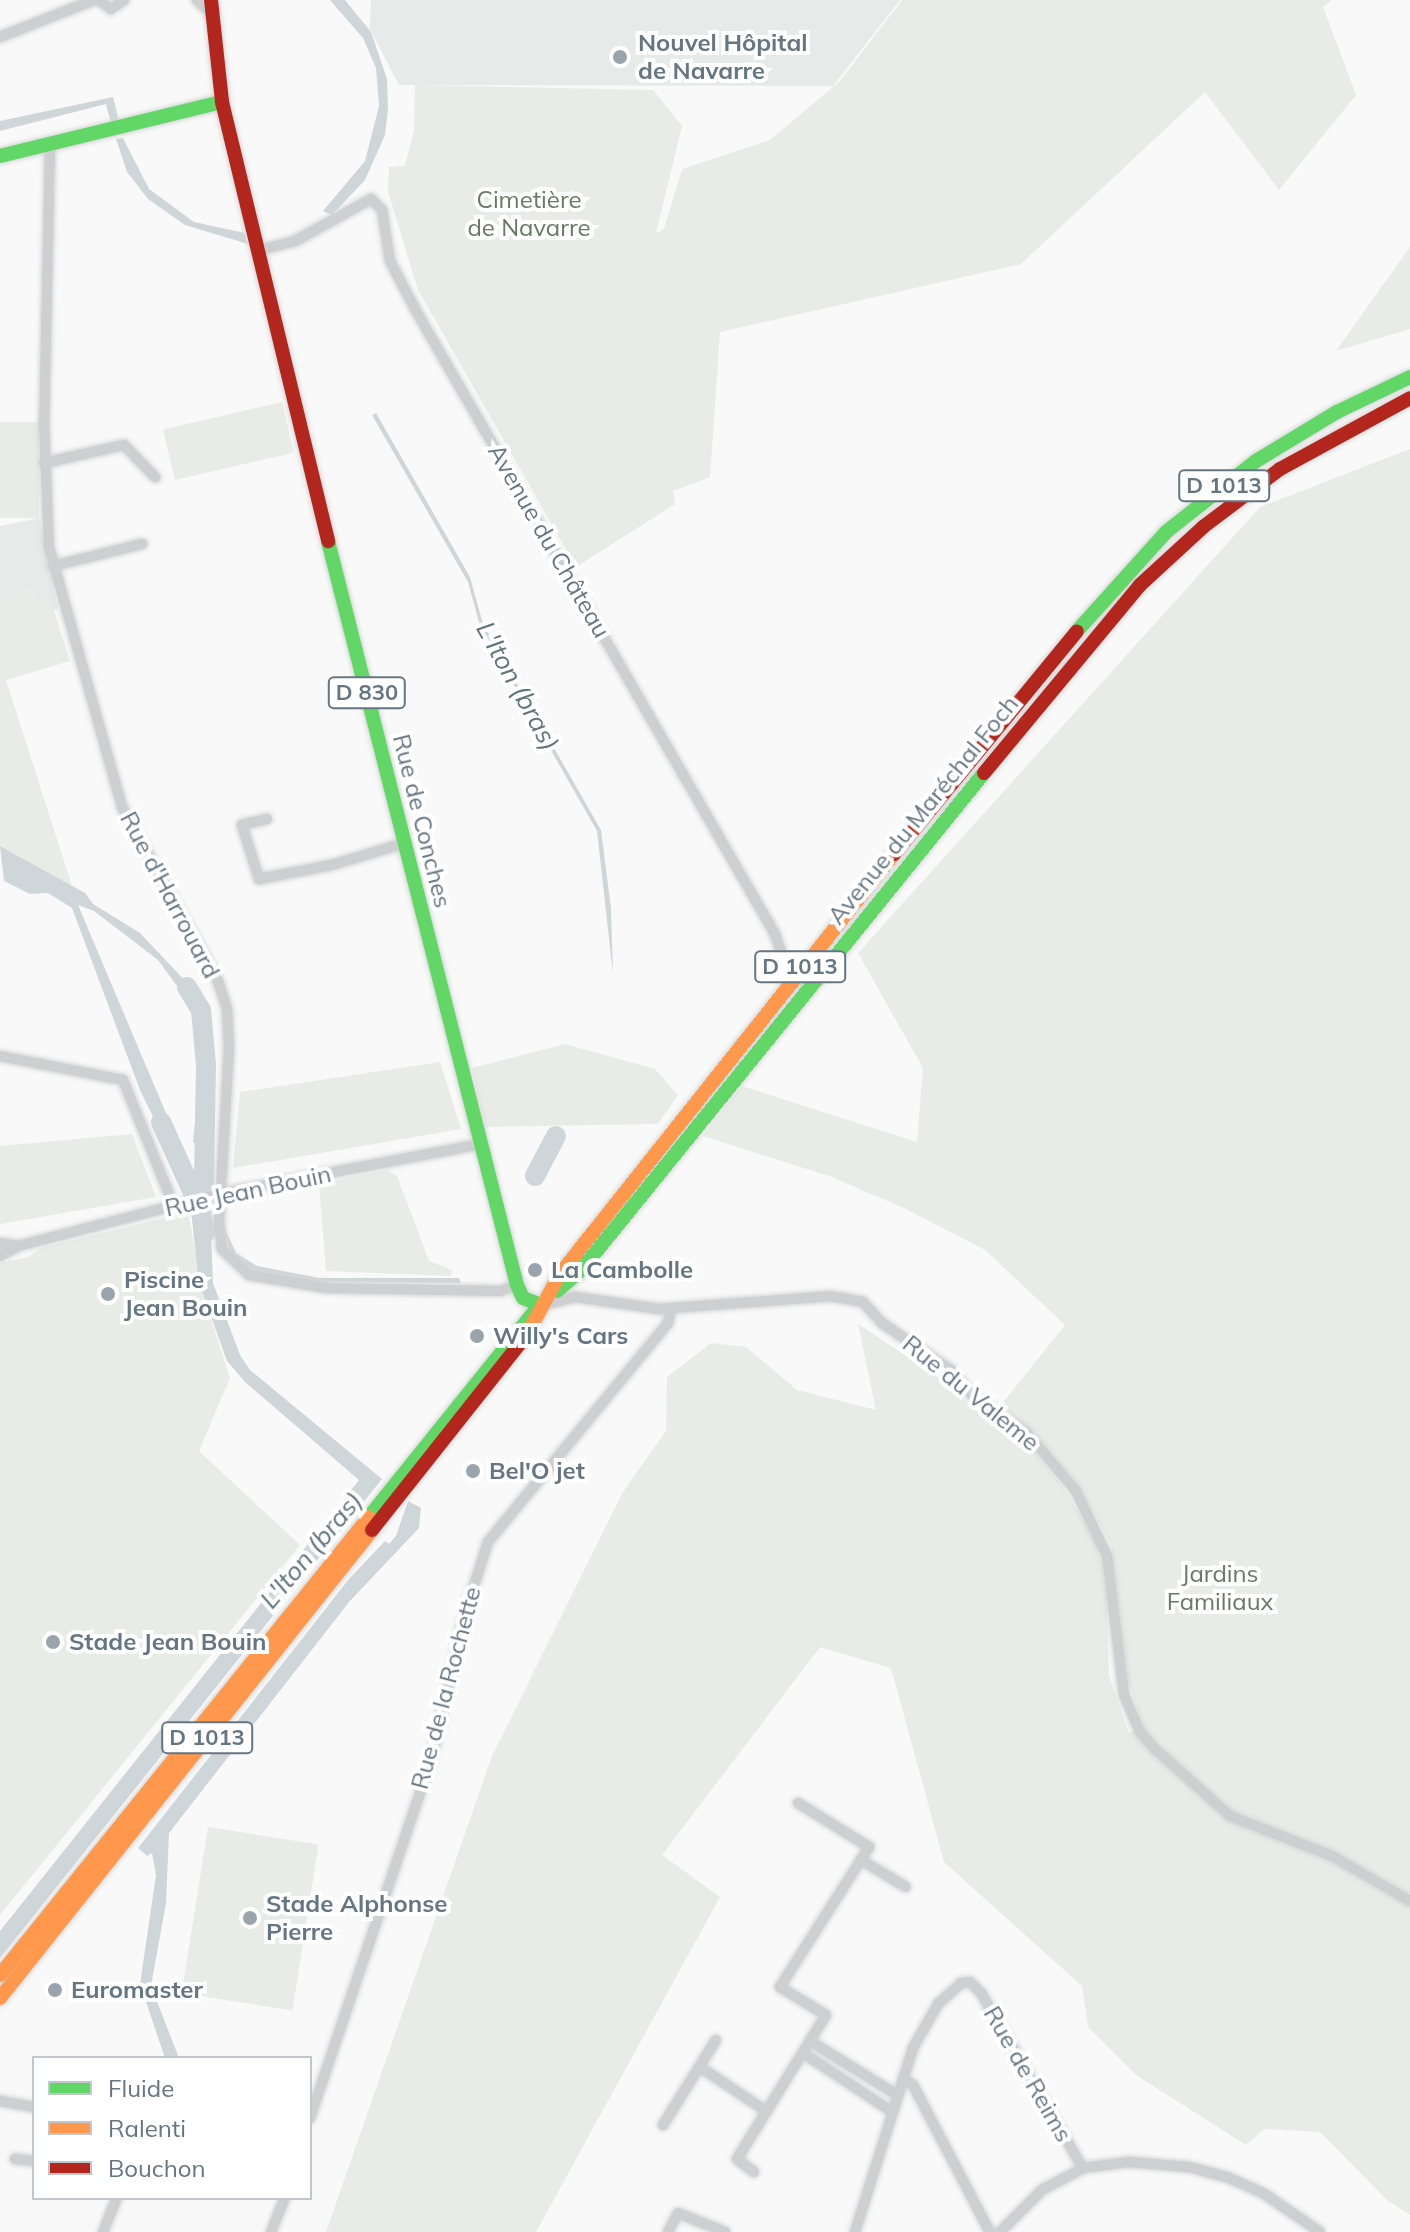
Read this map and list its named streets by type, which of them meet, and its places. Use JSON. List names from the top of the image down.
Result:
{
  "streets": {
    "main road": [
      "D 1013",
      "D 830",
      "Avenue du Maréchal Foch",
      "Rue de Conches"
    ],
    "street": [
      "Avenue du Château",
      "Rue d'Harrouard",
      "Rue Jean Bouin",
      "Rue du Valeme",
      "Rue de la Rochette",
      "Rue de Reims"
    ]
  },
  "crossings": [
    ["Avenue du Château", "Avenue du Maréchal Foch"],
    ["Avenue du Château", "Rue de Conches"],
    ["Avenue du Maréchal Foch", "Rue du Valeme"],
    ["Rue de Conches", "Rue d'Harrouard"],
    ["Rue de Conches", "Rue Jean Bouin"],
    ["Rue d'Harrouard", "Rue Jean Bouin"],
    ["Rue du Valeme", "Rue de la Rochette"]
  ],
  "water": ["L'Iton (bras)"],
  "parks": ["Cimetière de Navarre", "Jardins Familiaux"],
  "places": [
    "Nouvel Hôpital de Navarre",
    "La Cambolle",
    "Piscine Jean Bouin",
    "Willy's Cars",
    "Bel'O jet",
    "Stade Jean Bouin",
    "Stade Alphonse Pierre",
    "Euromaster"
  ],
  "legend": ["Fluide", "Ralenti", "Bouchon"]
}
